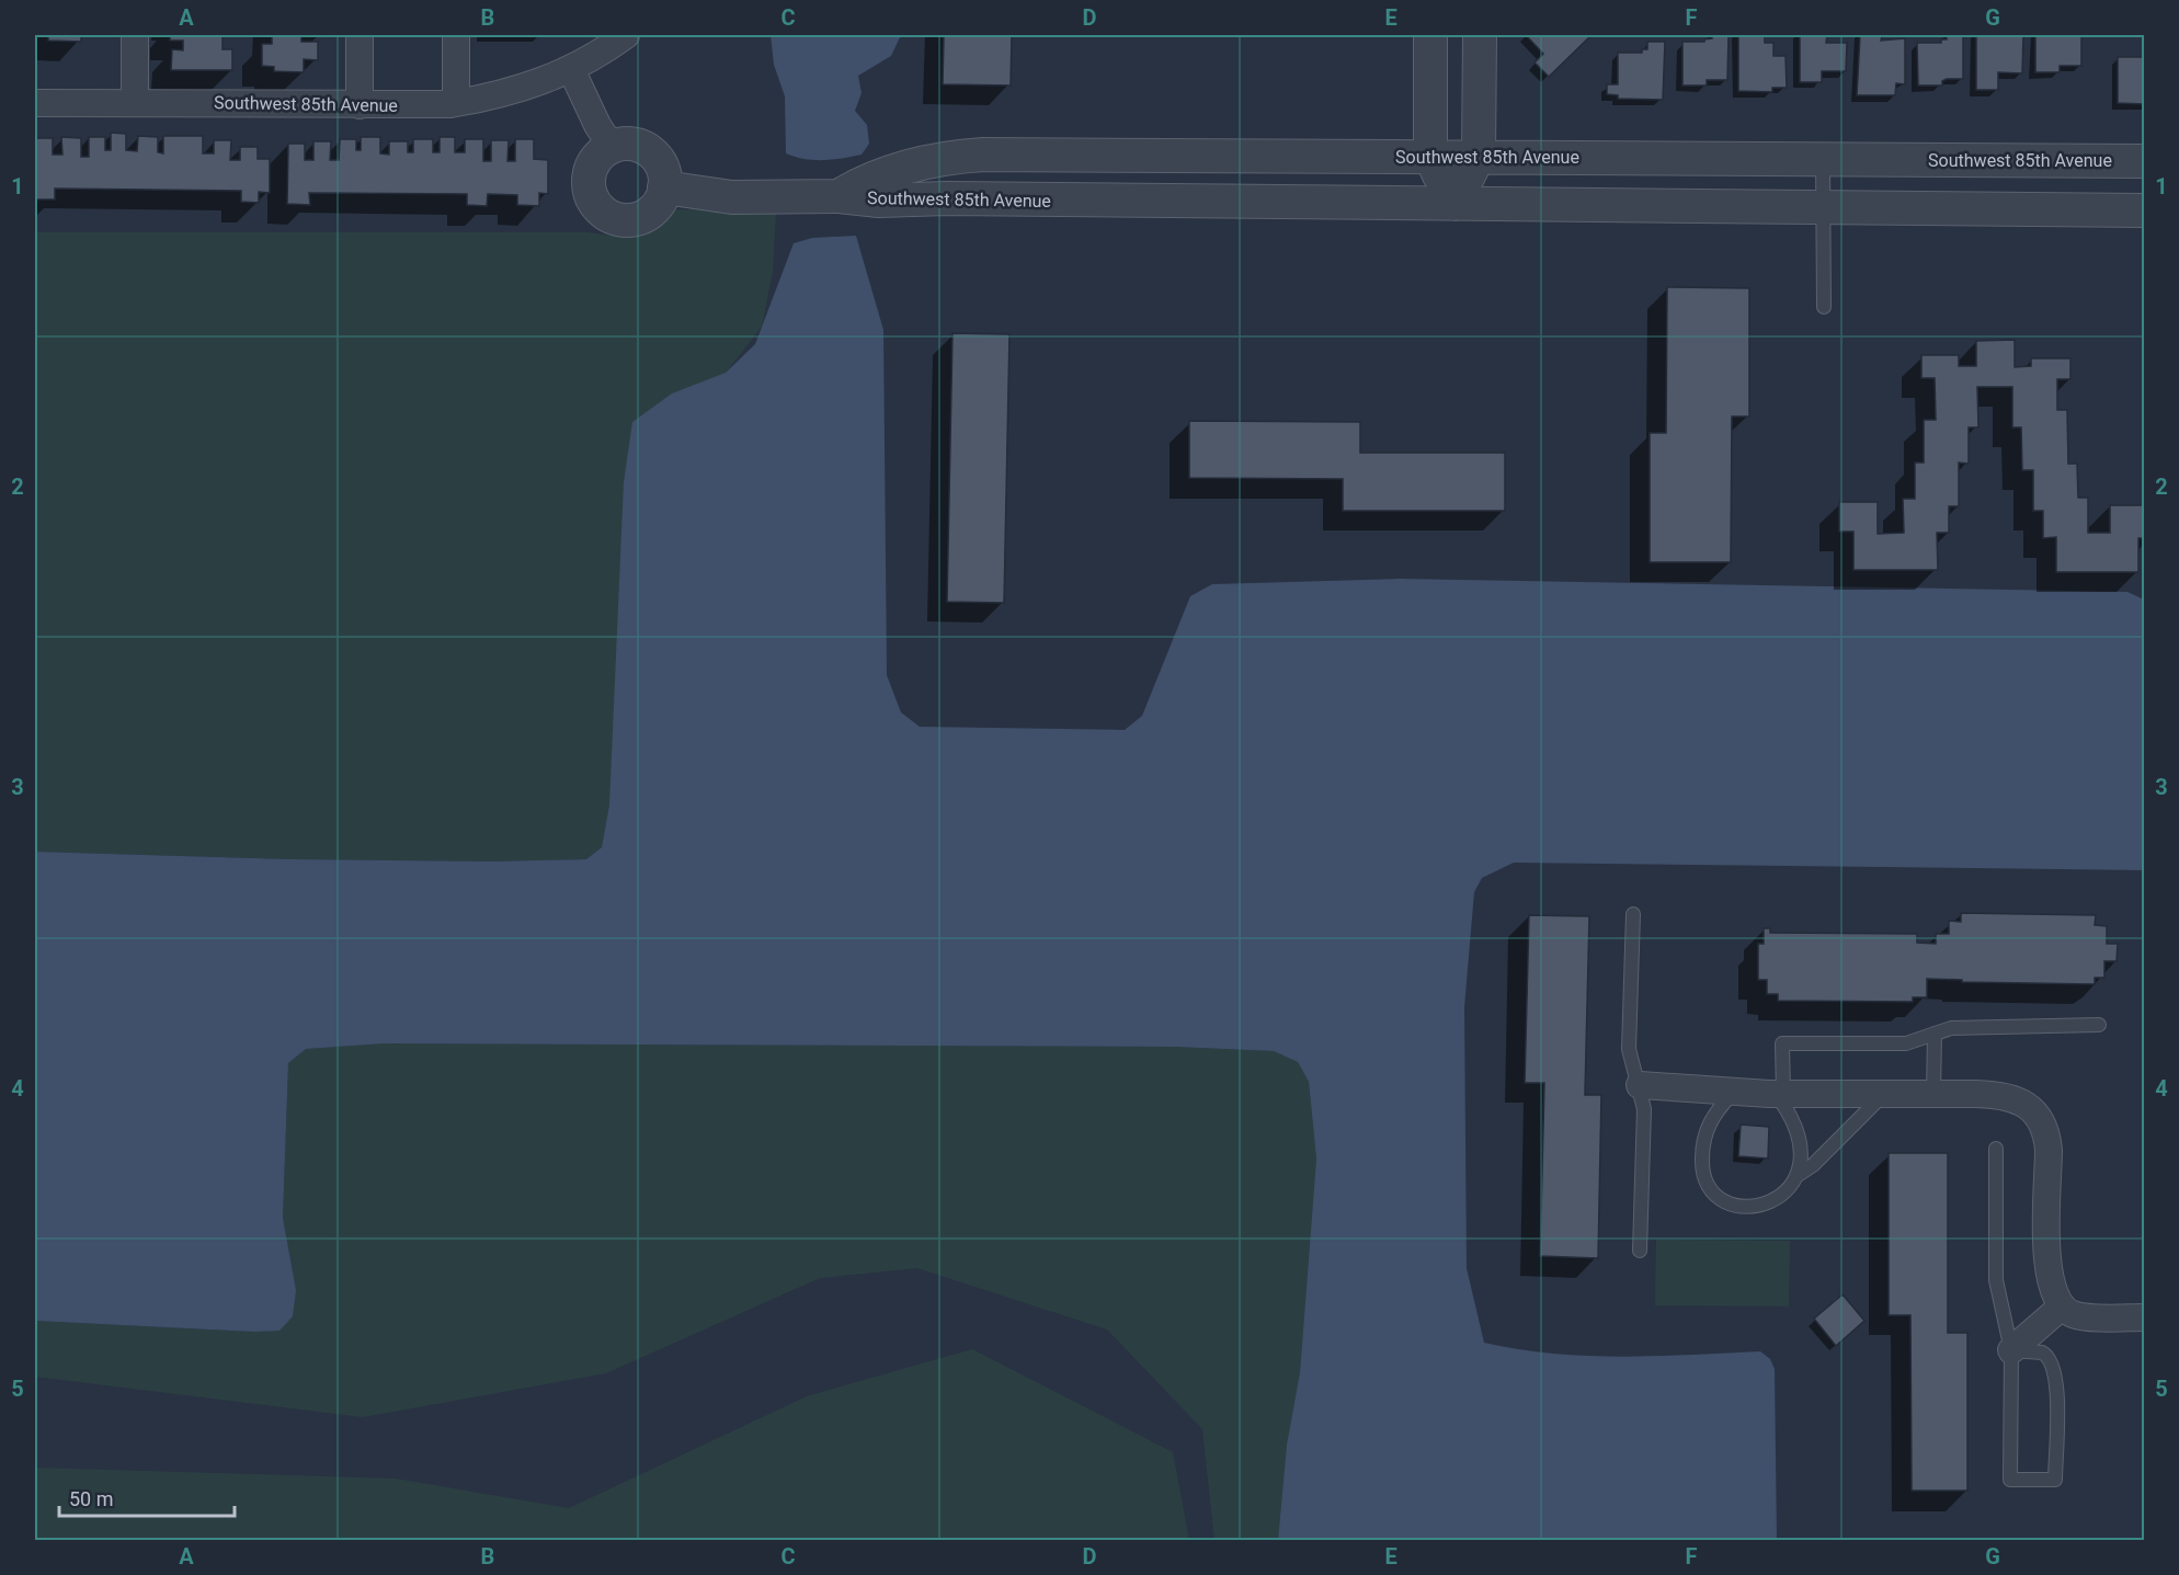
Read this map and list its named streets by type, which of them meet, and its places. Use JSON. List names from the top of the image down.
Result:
{
  "streets": {
    "street": ["Southwest 85th Avenue"]
  },
  "scale_bar": "50 m",
  "grid": {
    "columns": [
      "A",
      "B",
      "C",
      "D",
      "E",
      "F",
      "G"
    ],
    "rows": [
      "1",
      "2",
      "3",
      "4",
      "5"
    ]
  }
}
